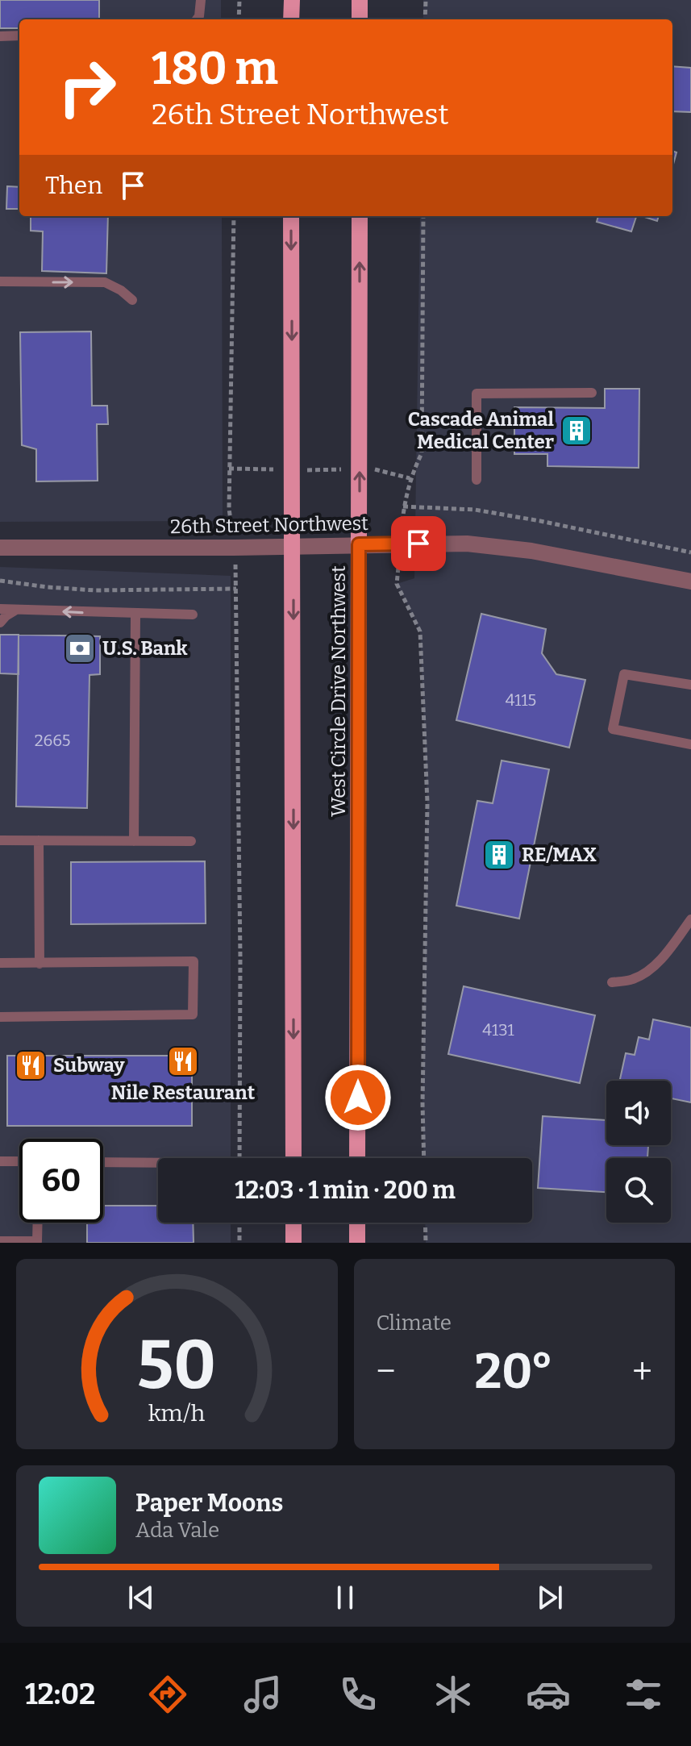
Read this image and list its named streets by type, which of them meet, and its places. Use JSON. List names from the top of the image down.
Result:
{
  "streets": {
    "main road": ["West Circle Drive Northwest"],
    "street": ["26th Street Northwest"]
  },
  "crossings": [
    ["26th Street Northwest", "West Circle Drive Northwest"]
  ],
  "places": {
    "building": ["Cascade Animal Medical Center", "RE/MAX"],
    "bank": ["U.S. Bank"],
    "restaurant": ["Nile Restaurant", "Subway"]
  },
  "house_numbers": ["4115", "2665", "4131"],
  "page": {
    "turn": ["180 m", "26th Street Northwest"],
    "then": "Then",
    "limit": "60",
    "trip": "12:03 · 1 min · 200 m",
    "tile": "Climate",
    "heat": ["−", "20°", "+"],
    "song": ["Paper Moons", "Ada Vale"],
    "tabs": "12:02",
    "gauge": ["50", "km/h"]
  }
}
